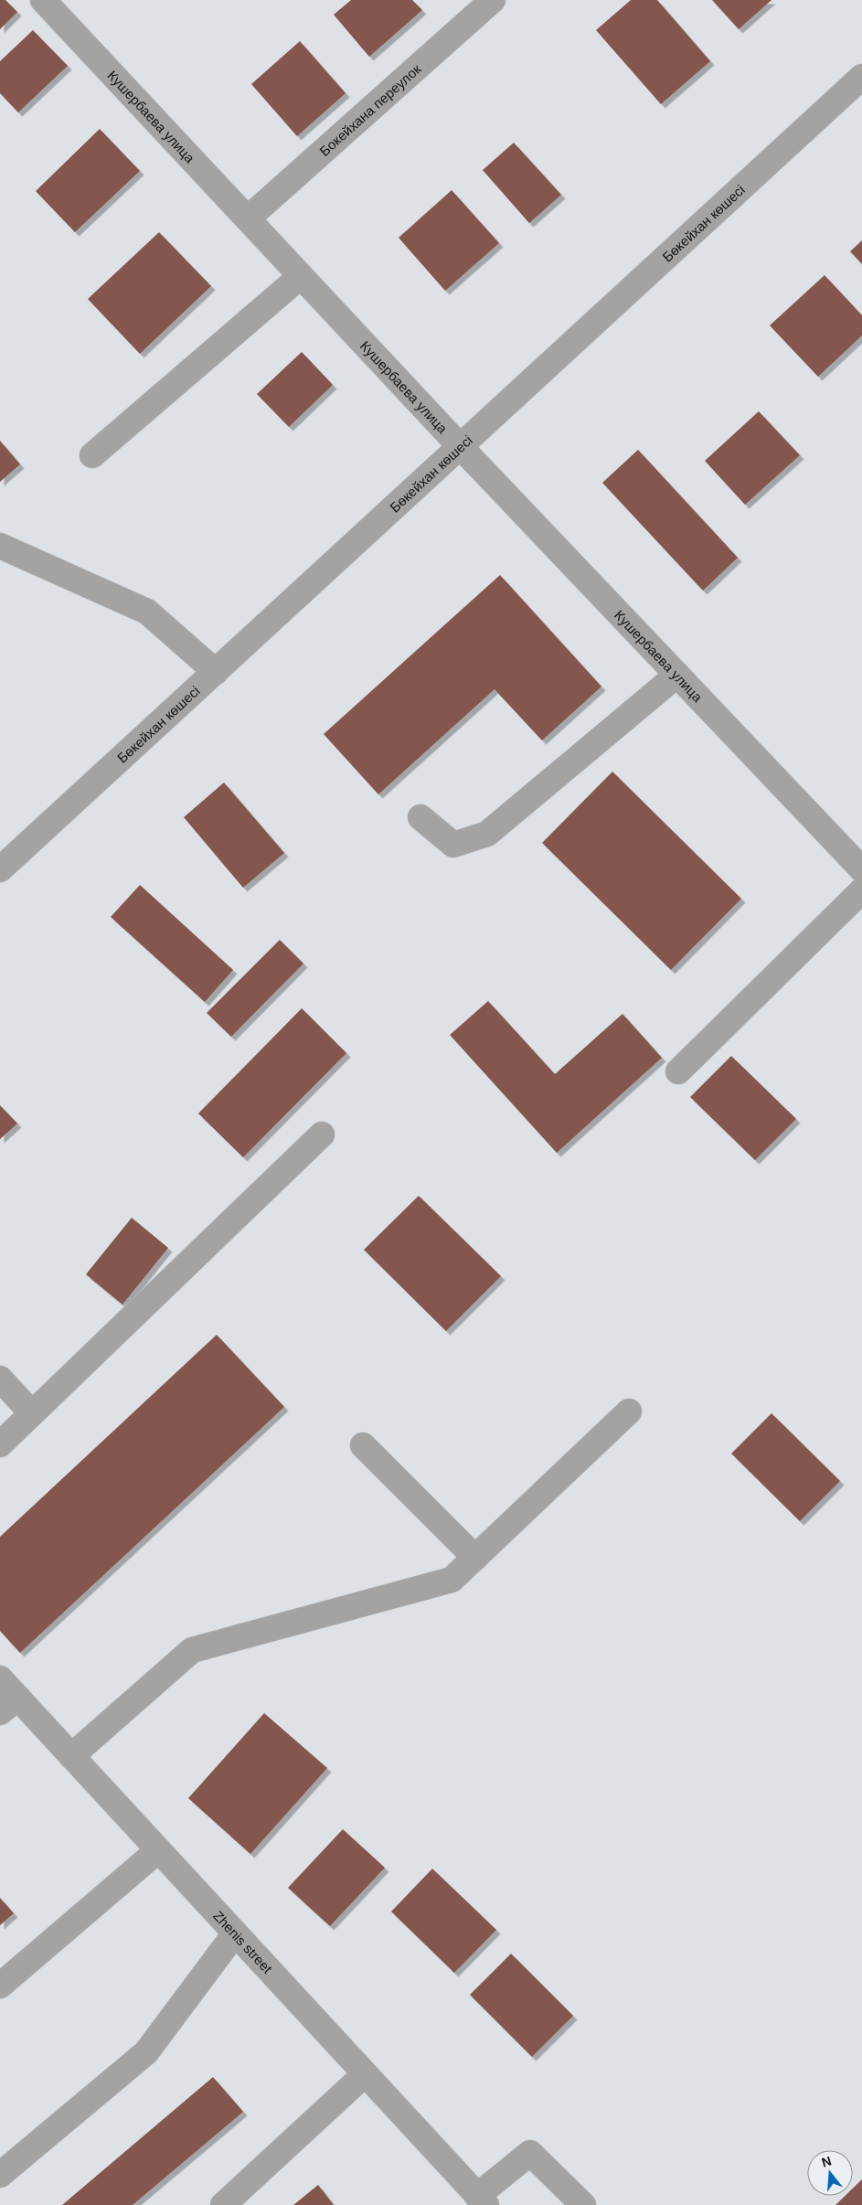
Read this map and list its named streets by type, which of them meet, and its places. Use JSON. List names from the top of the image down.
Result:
{
  "streets": {
    "street": [
      "Бокейхана переулок",
      "Кушербаева улица",
      "Бөкейхан көшесі",
      "Zhenis street"
    ]
  },
  "crossings": [
    ["Бокейхана переулок", "Кушербаева улица"],
    ["Кушербаева улица", "Бөкейхан көшесі"]
  ],
  "north": "top"
}
